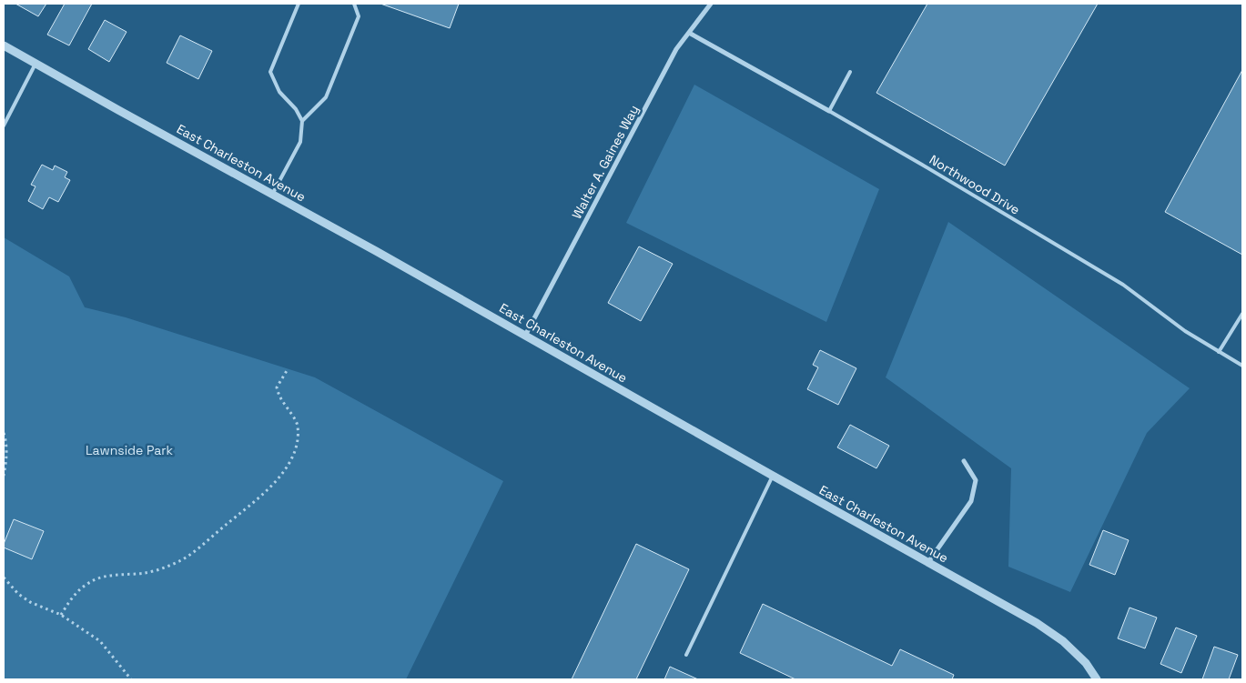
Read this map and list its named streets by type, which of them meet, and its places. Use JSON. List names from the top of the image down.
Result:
{
  "streets": {
    "street": ["Walter A. Gaines Way", "East Charleston Avenue", "Northwood Drive"]
  },
  "crossings": [
    ["Walter A. Gaines Way", "East Charleston Avenue"],
    ["Walter A. Gaines Way", "Northwood Drive"]
  ],
  "parks": ["Lawnside Park"]
}
